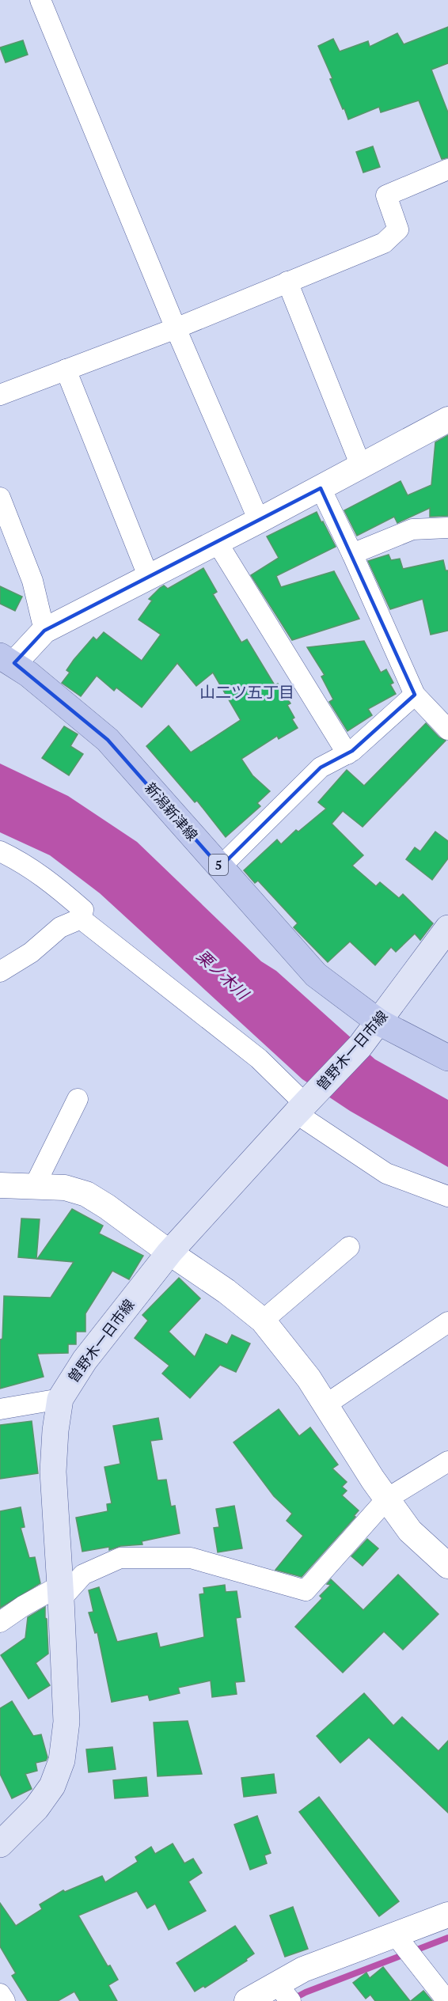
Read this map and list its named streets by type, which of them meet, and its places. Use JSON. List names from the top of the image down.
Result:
{
  "streets": {
    "main road": ["新潟新津線", "5", "曽野木一日市線"]
  },
  "crossings": [
    ["新潟新津線", "曽野木一日市線"]
  ],
  "districts": ["山二ツ五丁目"],
  "water": ["栗ノ木川"]
}
